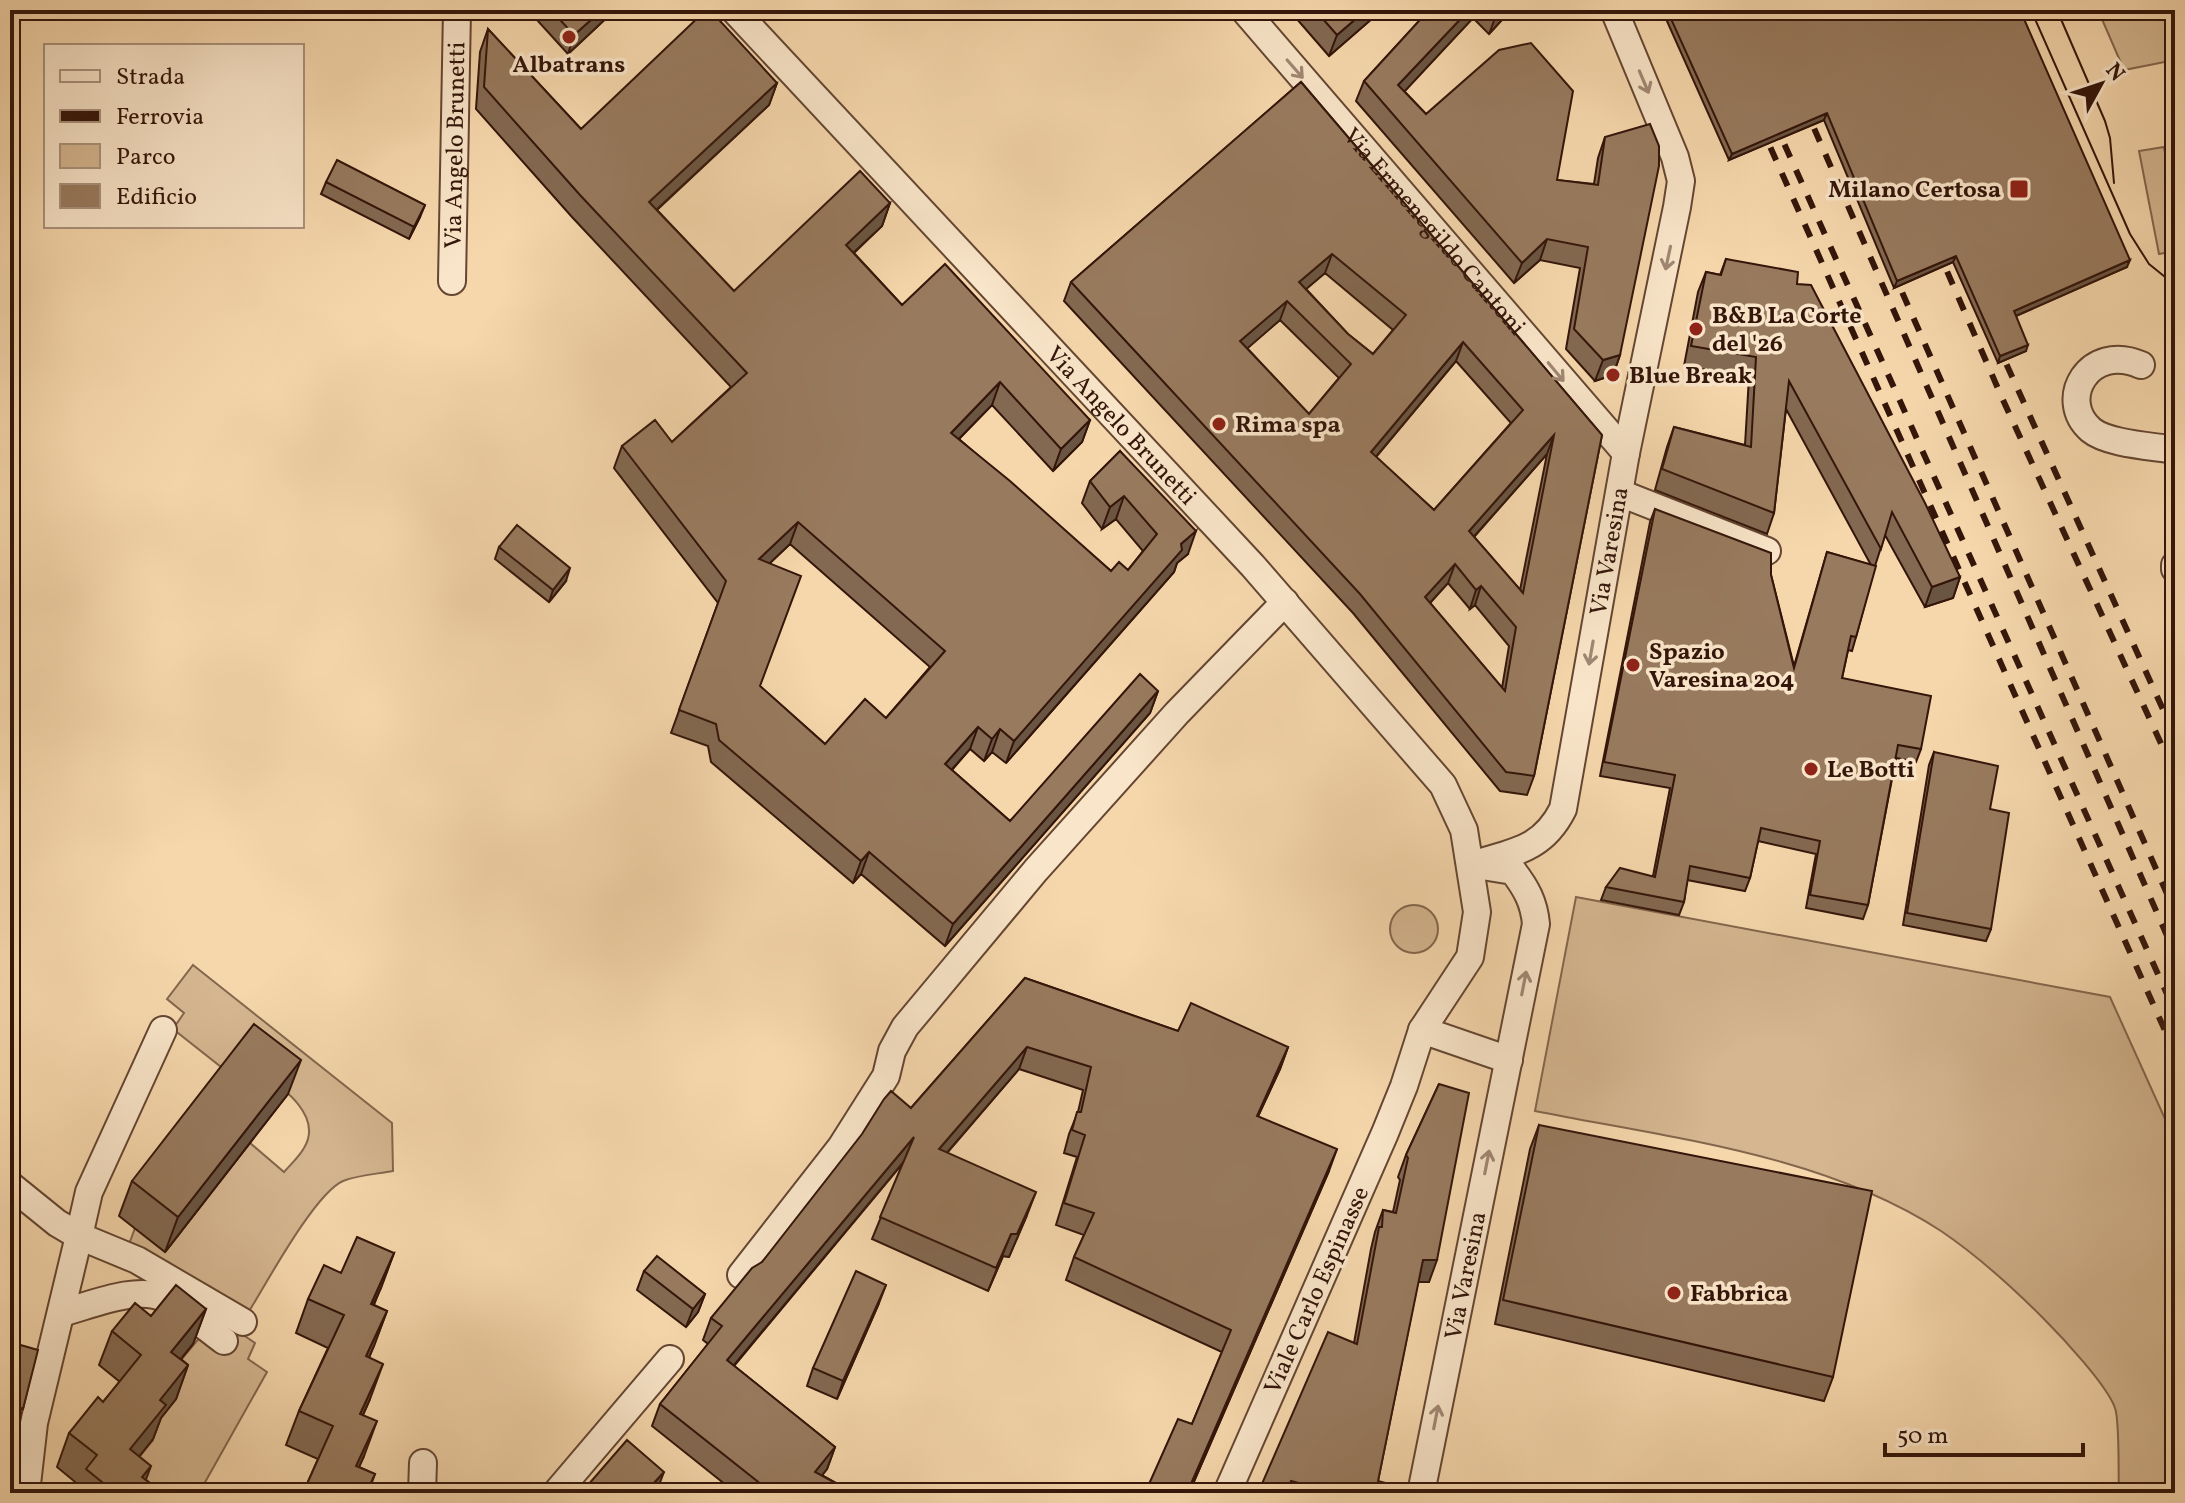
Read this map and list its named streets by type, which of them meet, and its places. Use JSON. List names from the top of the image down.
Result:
{
  "streets": {
    "street": [
      "Via Angelo Brunetti",
      "Via Ermenegildo Cantoni",
      "Via Varesina",
      "Viale Carlo Espinasse"
    ]
  },
  "crossings": [
    ["Via Angelo Brunetti", "Via Varesina"],
    ["Via Angelo Brunetti", "Viale Carlo Espinasse"],
    ["Via Ermenegildo Cantoni", "Via Varesina"]
  ],
  "one_way": ["Via Ermenegildo Cantoni"],
  "places": {
    "other": [
      "Albatrans",
      "B&B La Corte del '26",
      "Blue Break",
      "Rima spa",
      "Spazio Varesina 204",
      "Le Botti",
      "Fabbrica"
    ],
    "transit": ["Milano Certosa"]
  },
  "legend": [
    "Strada",
    "Ferrovia",
    "Parco",
    "Edificio"
  ],
  "scale_bar": "50 m",
  "north": "top right"
}
